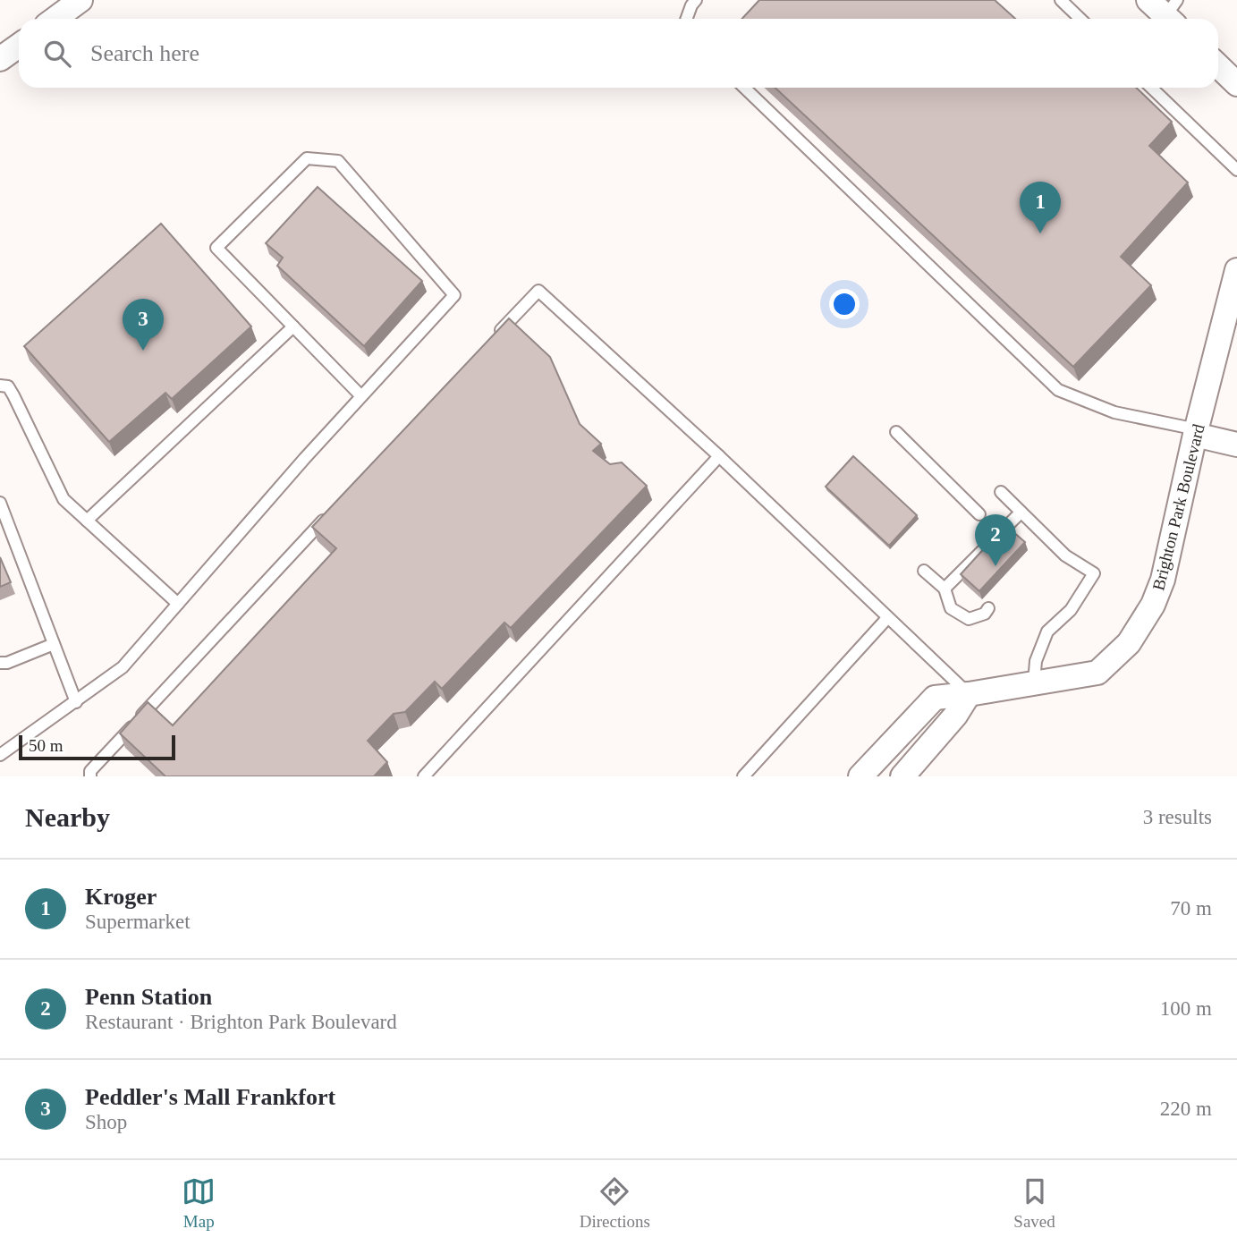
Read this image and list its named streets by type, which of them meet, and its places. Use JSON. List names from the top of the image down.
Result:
{
  "streets": {
    "street": ["Brighton Park Boulevard"]
  },
  "scale_bar": "50 m",
  "page": {
    "search": "Search here",
    "pins": ["1", "3", "2"],
    "scale": "50 m",
    "heading": ["Nearby", "3 results"],
    "list": [
      {
        "mark": "1",
        "name": "Kroger",
        "note": "Supermarket",
        "value": "70 m"
      },
      {
        "mark": "2",
        "name": "Penn Station",
        "note": "Restaurant · Brighton Park Boulevard",
        "value": "100 m"
      },
      {
        "mark": "3",
        "name": "Peddler's Mall Frankfort",
        "note": "Shop",
        "value": "220 m"
      }
    ],
    "nav": ["Map", "Directions", "Saved"]
  }
}
